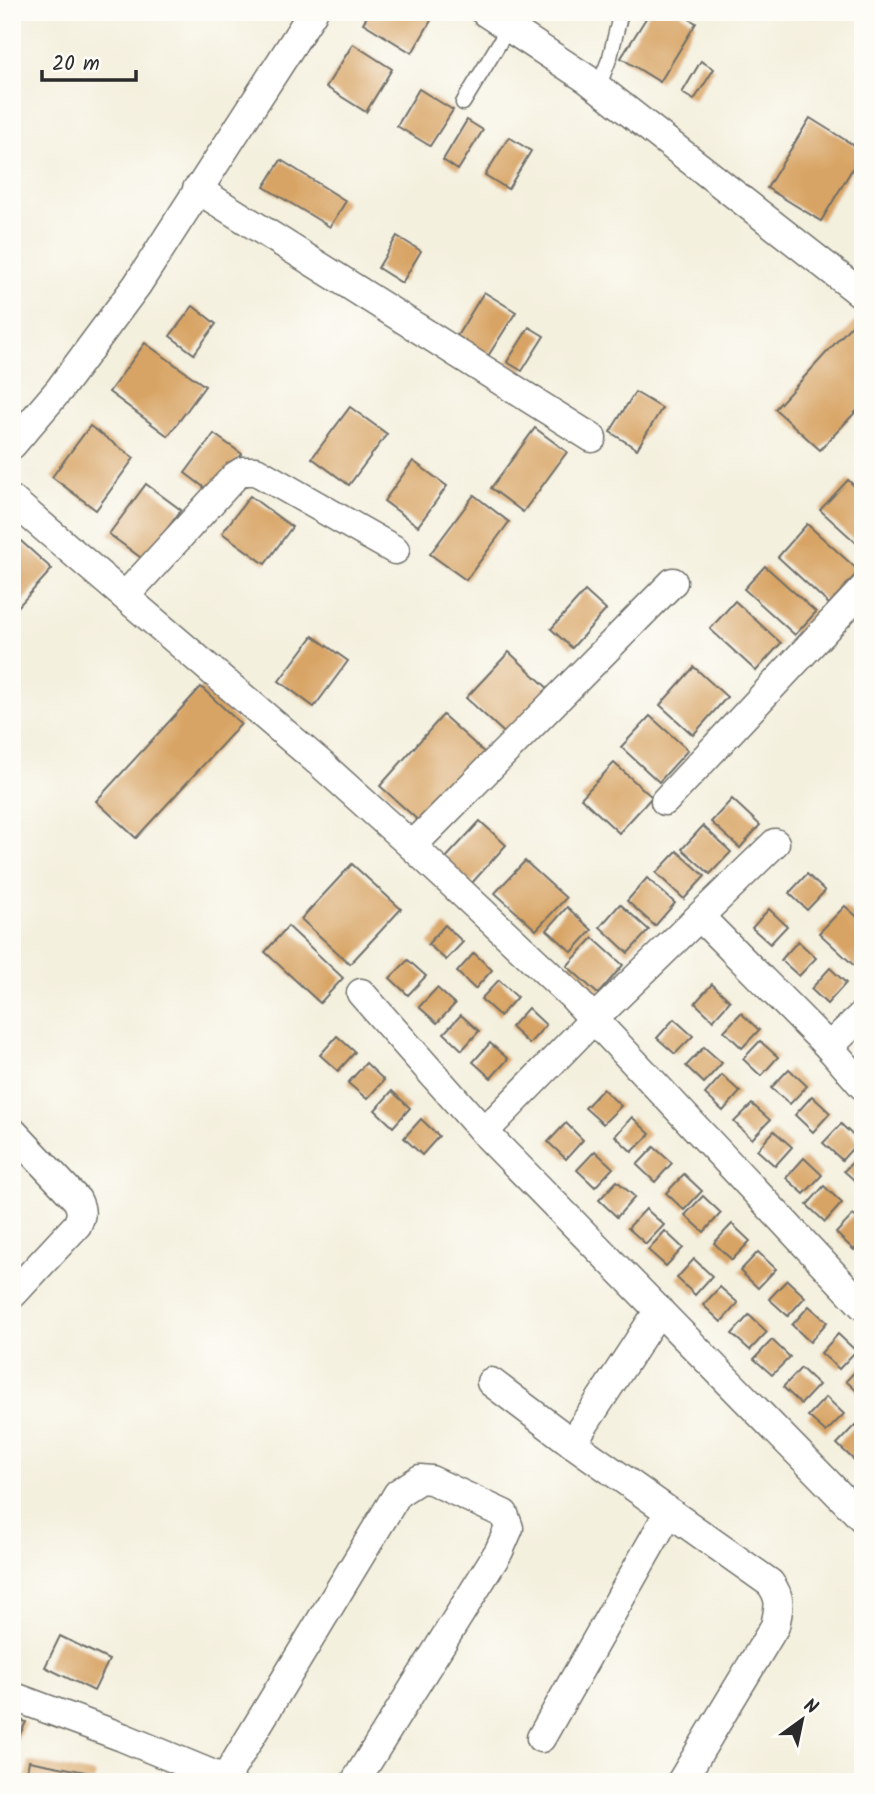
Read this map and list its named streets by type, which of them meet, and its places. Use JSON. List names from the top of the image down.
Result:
{
  "scale_bar": "20 m",
  "north": "top right"
}
